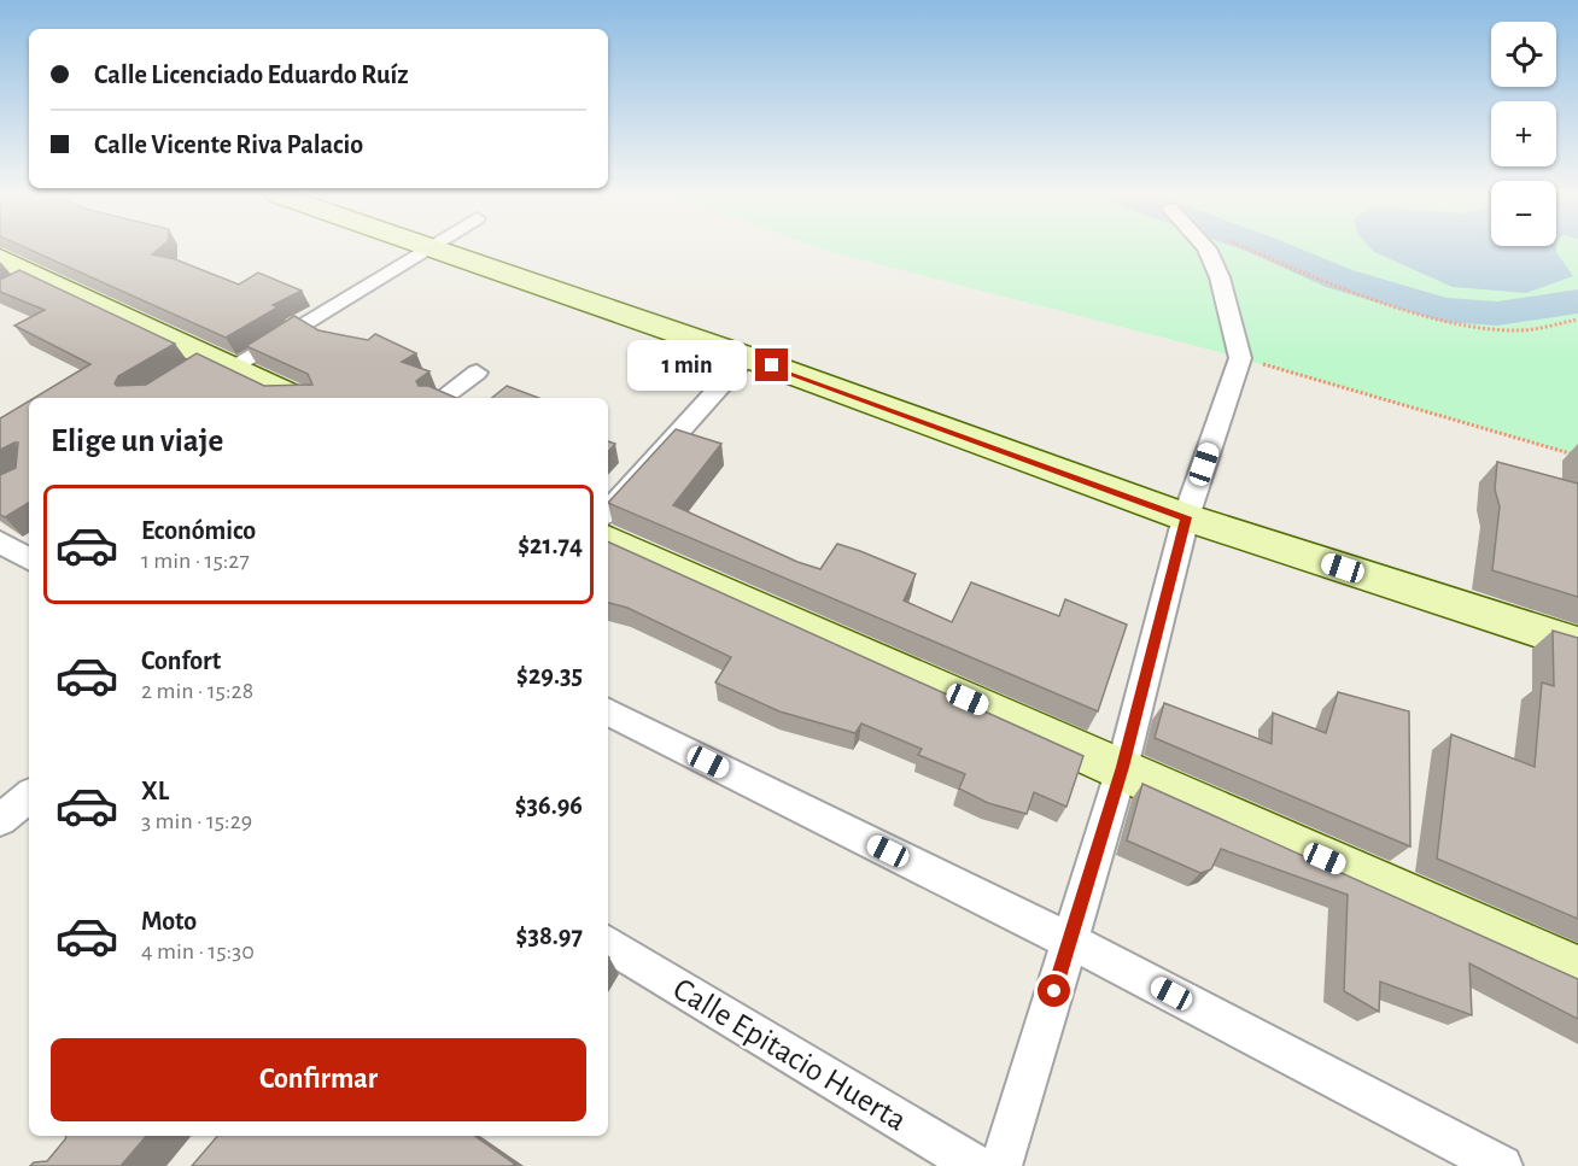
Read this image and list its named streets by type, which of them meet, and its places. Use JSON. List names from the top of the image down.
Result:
{
  "streets": {
    "street": ["Calle Epitacio Huerta"]
  },
  "page": {
    "map_buttons": ["+", "−"],
    "banner": ["Calle Licenciado Eduardo Ruíz", "Calle Vicente Riva Palacio"],
    "bubble": "1 min",
    "heading": "Elige un viaje",
    "list": [
      {
        "name": "Económico",
        "note": "1 min · 15:27",
        "value": "$21.74"
      },
      {
        "name": "Confort",
        "note": "2 min · 15:28",
        "value": "$29.35"
      },
      {
        "name": "XL",
        "note": "3 min · 15:29",
        "value": "$36.96"
      },
      {
        "name": "Moto",
        "note": "4 min · 15:30",
        "value": "$38.97"
      }
    ],
    "buttons": "Confirmar"
  }
}
